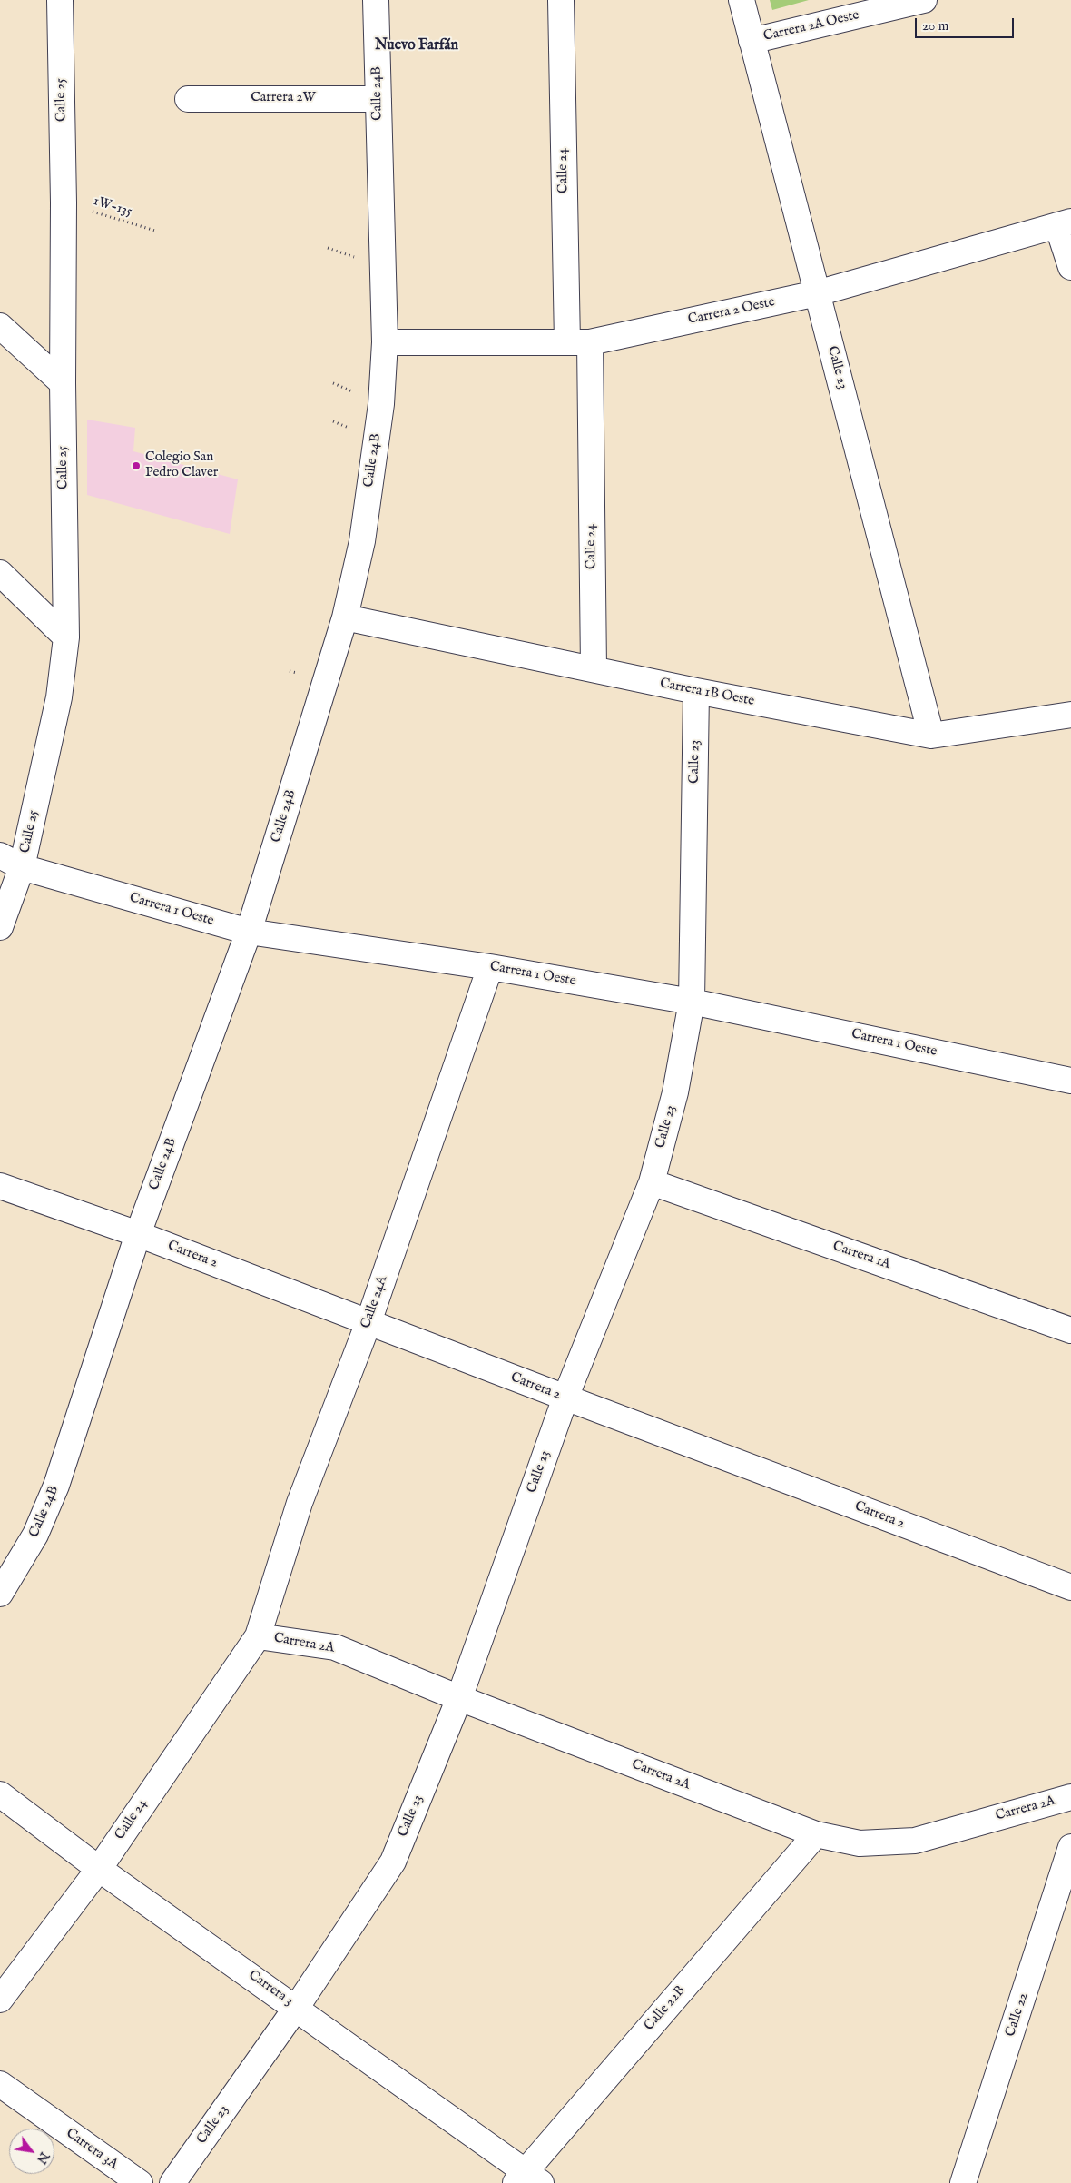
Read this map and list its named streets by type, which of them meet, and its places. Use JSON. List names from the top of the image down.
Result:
{
  "streets": {
    "street": [
      "Carrera 2A Oeste",
      "Calle 24B",
      "Carrera 2W",
      "Calle 25",
      "Calle 24",
      "Carrera 2 Oeste",
      "Calle 23",
      "Carrera 1B Oeste",
      "Carrera 1 Oeste",
      "Carrera 2",
      "Carrera 1A",
      "Calle 24A",
      "Carrera 2A",
      "Carrera 3",
      "Calle 22B",
      "Calle 22",
      "Carrera 3A"
    ],
    "path": ["1W-135"]
  },
  "crossings": [
    ["Carrera 2A Oeste", "Calle 23"],
    ["Calle 24B", "Carrera 2W"],
    ["Calle 24B", "Carrera 2 Oeste"],
    ["Calle 24B", "Carrera 1B Oeste"],
    ["Calle 24B", "Carrera 1 Oeste"],
    ["Calle 24B", "Carrera 2"],
    ["Calle 25", "1W-135"],
    ["Calle 25", "Carrera 1 Oeste"],
    ["Calle 24", "Carrera 2 Oeste"],
    ["Calle 24", "Carrera 1B Oeste"],
    ["Calle 24", "Calle 24A"],
    ["Calle 24", "Carrera 2A"],
    ["Calle 24", "Carrera 3"],
    ["Carrera 2 Oeste", "Calle 23"],
    ["Calle 23", "Carrera 1B Oeste"],
    ["Calle 23", "Carrera 1 Oeste"],
    ["Calle 23", "Carrera 2"],
    ["Calle 23", "Carrera 1A"],
    ["Calle 23", "Carrera 2A"],
    ["Calle 23", "Carrera 3"],
    ["Carrera 1 Oeste", "Calle 24A"],
    ["Carrera 2", "Calle 24A"],
    ["Calle 24A", "Carrera 2A"],
    ["Carrera 2A", "Calle 22B"],
    ["Carrera 3", "Calle 22B"]
  ],
  "districts": ["Nuevo Farfán"],
  "places": ["Colegio San Pedro Claver"],
  "scale_bar": "20 m",
  "north": "bottom right"
}
